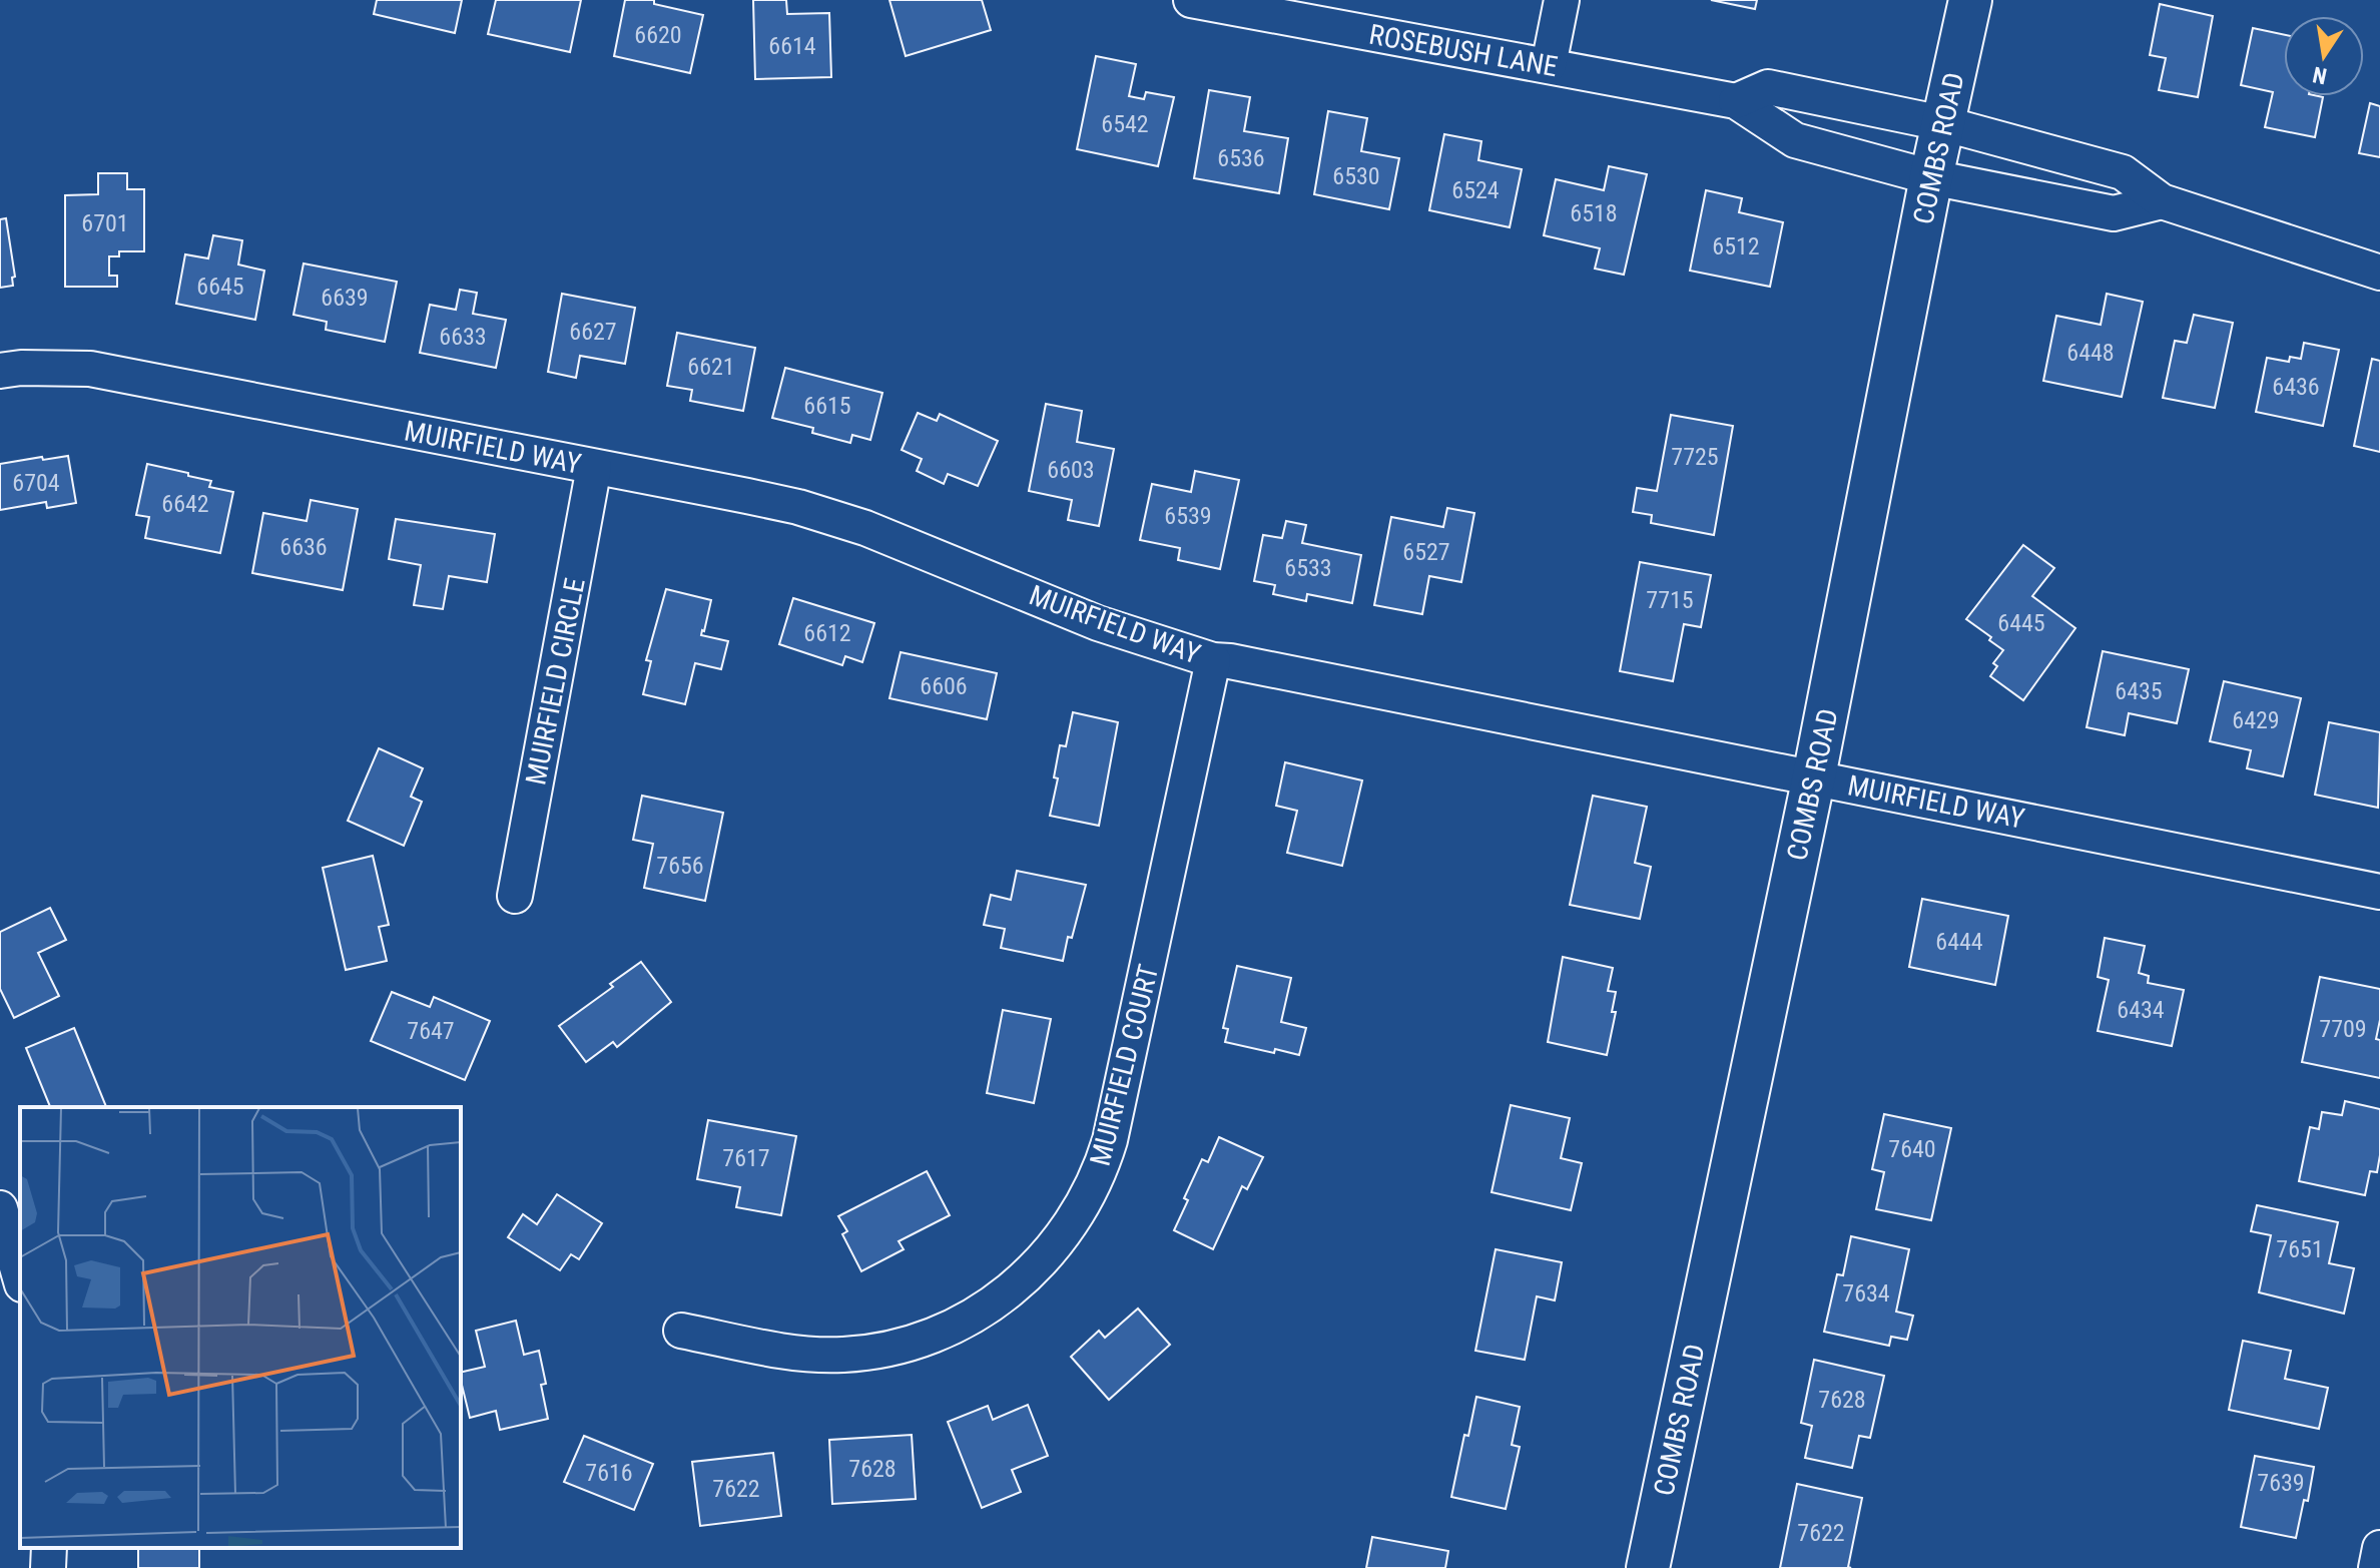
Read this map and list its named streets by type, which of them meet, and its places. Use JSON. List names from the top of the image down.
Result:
{
  "streets": {
    "street": [
      "ROSEBUSH LANE",
      "COMBS ROAD",
      "MUIRFIELD WAY",
      "MUIRFIELD CIRCLE",
      "MUIRFIELD COURT"
    ]
  },
  "crossings": [
    ["ROSEBUSH LANE", "COMBS ROAD"],
    ["COMBS ROAD", "MUIRFIELD WAY"],
    ["MUIRFIELD WAY", "MUIRFIELD CIRCLE"],
    ["MUIRFIELD WAY", "MUIRFIELD COURT"]
  ],
  "house_numbers": [
    "6620",
    "6614",
    "6542",
    "6536",
    "6530",
    "6524",
    "6518",
    "6701",
    "6512",
    "6645",
    "6639",
    "6627",
    "6633",
    "6448",
    "6621",
    "6436",
    "6615",
    "7725",
    "6603",
    "6704",
    "6642",
    "6539",
    "6636",
    "6527",
    "6533",
    "7715",
    "6445",
    "6612",
    "6606",
    "6435",
    "6429",
    "7656",
    "6444",
    "6434",
    "7709",
    "7647",
    "7640",
    "7617",
    "7651",
    "7634",
    "7628",
    "7628",
    "7616",
    "7639",
    "7622",
    "7622"
  ],
  "north": "bottom"
}
